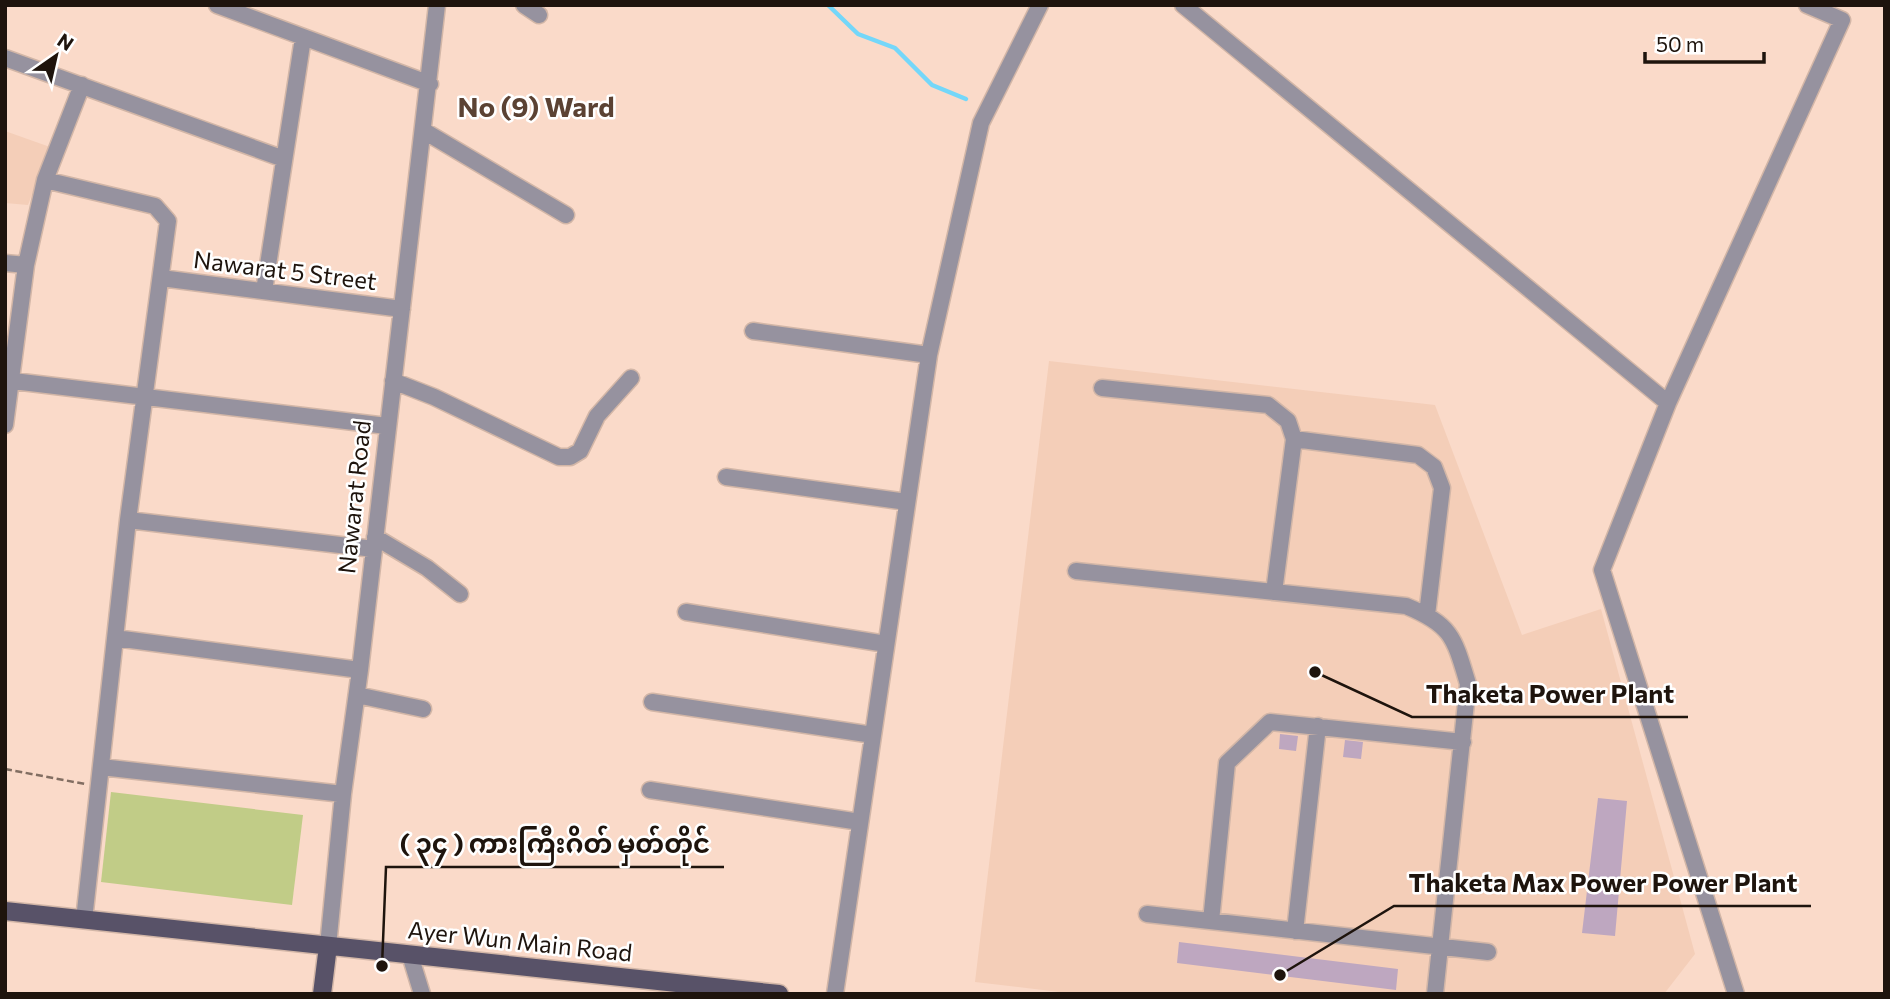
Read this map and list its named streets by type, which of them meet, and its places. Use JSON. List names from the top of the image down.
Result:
{
  "streets": {
    "main road": ["Nawarat Road", "Ayer Wun Main Road"],
    "street": ["Nawarat 5 Street"]
  },
  "crossings": [
    ["Nawarat 5 Street", "Nawarat Road"],
    ["Nawarat Road", "Ayer Wun Main Road"]
  ],
  "districts": ["No (9) Ward"],
  "places": ["Thaketa Power Plant", "( ၃၄ ) ကားကြီးဂိတ် မှတ်တိုင်", "Thaketa Max Power Power Plant"],
  "scale_bar": "50 m",
  "north": "top right"
}
